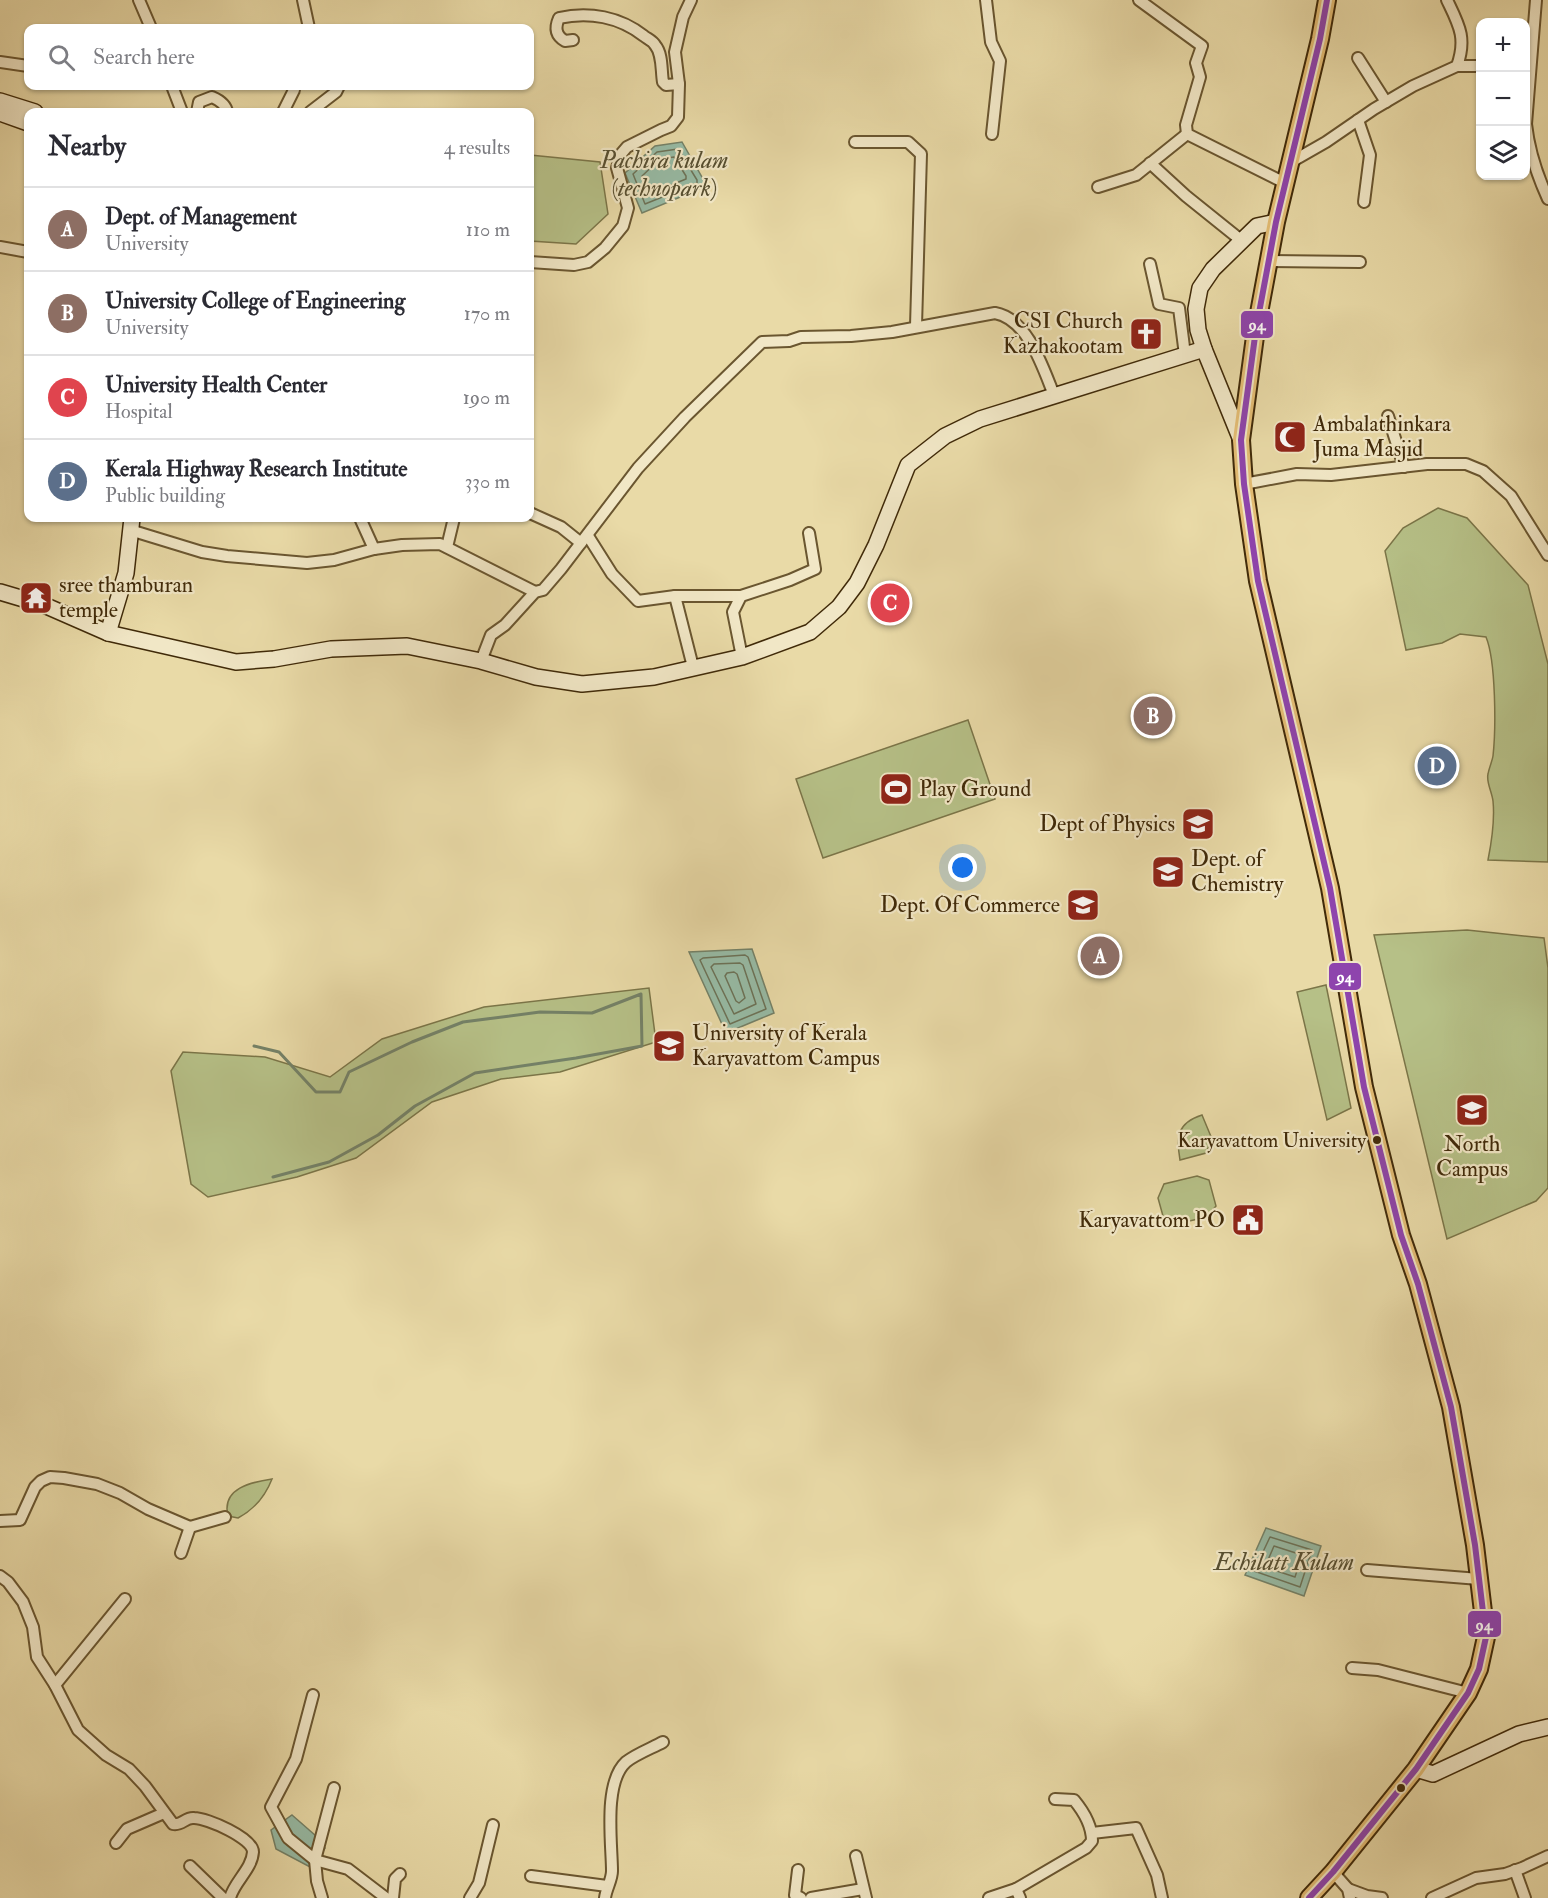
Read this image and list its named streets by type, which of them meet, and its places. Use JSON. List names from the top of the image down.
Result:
{
  "water": ["Pachira kulam (technopark)", "Echilatt Kulam"],
  "places": {
    "church": ["CSI Church Kazhakootam"],
    "mosque": ["Ambalathinkara Juma Masjid"],
    "temple": ["sree thamburan temple"],
    "sports": ["Play Ground"],
    "school or university": [
      "Dept of Physics",
      "Dept. of Chemistry",
      "Dept. Of Commerce",
      "University of Kerala Karyavattom Campus",
      "North Campus"
    ],
    "other": ["Karyavattom University"],
    "public building": ["Karyavattom PO"]
  },
  "lines": ["transit line 94"],
  "page": {
    "map_buttons": ["+", "−"],
    "search": "Search here",
    "heading": ["Nearby", "4 results"],
    "list": [
      {
        "mark": "A",
        "name": "Dept. of Management",
        "note": "University",
        "value": "110 m"
      },
      {
        "mark": "B",
        "name": "University College of Engineering",
        "note": "University",
        "value": "170 m"
      },
      {
        "mark": "C",
        "name": "University Health Center",
        "note": "Hospital",
        "value": "190 m"
      },
      {
        "mark": "D",
        "name": "Kerala Highway Research Institute",
        "note": "Public building",
        "value": "330 m"
      }
    ],
    "pins": [
      "C",
      "B",
      "D",
      "A"
    ]
  }
}
